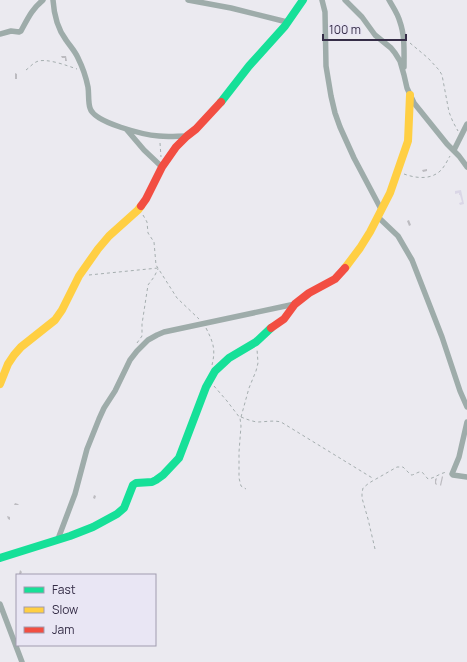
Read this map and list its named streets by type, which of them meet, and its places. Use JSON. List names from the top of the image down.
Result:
{
  "legend": ["Fast", "Slow", "Jam"],
  "scale_bar": "100 m"
}
